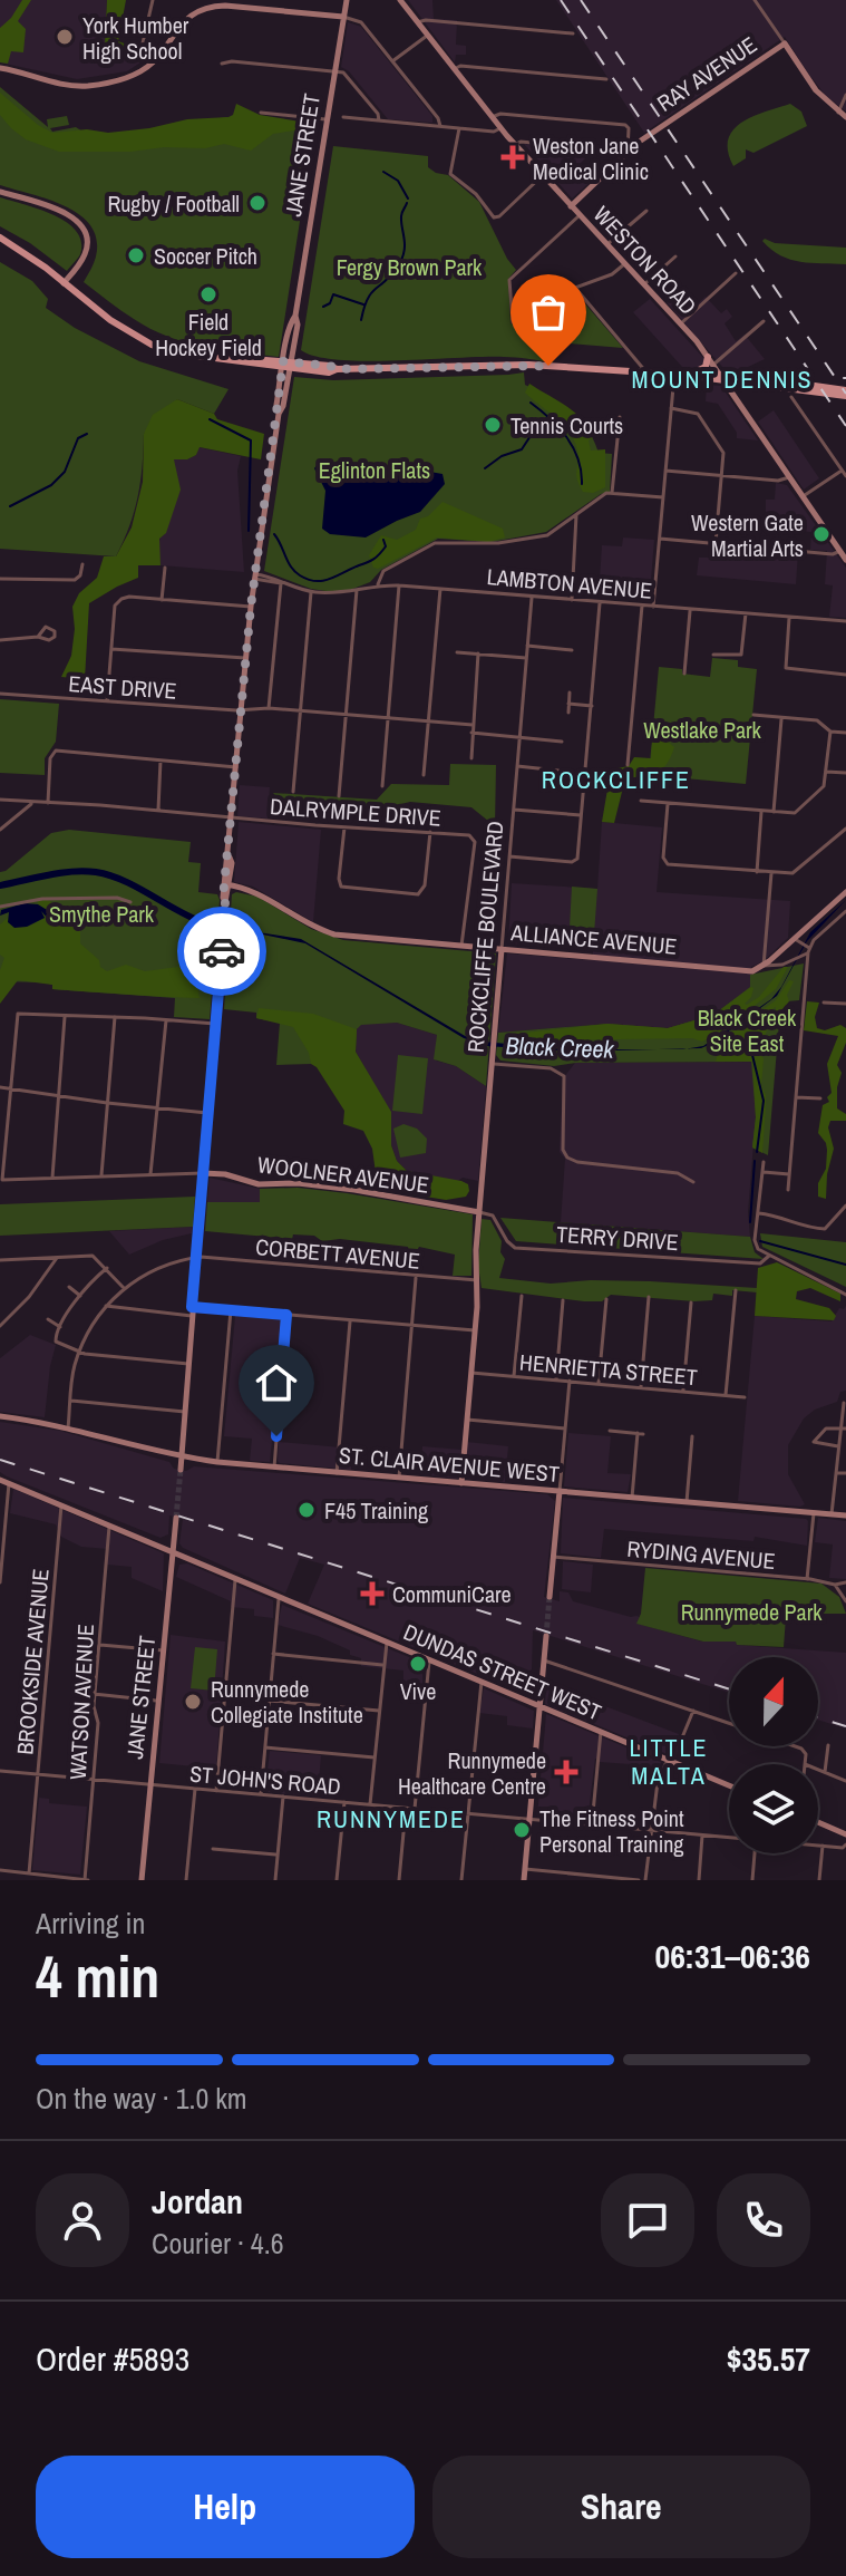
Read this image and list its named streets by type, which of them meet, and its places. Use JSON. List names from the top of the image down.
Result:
{
  "streets": {
    "main road": [
      "RAY AVENUE",
      "JANE STREET",
      "WESTON ROAD",
      "ROCKCLIFFE BOULEVARD",
      "ALLIANCE AVENUE",
      "WOOLNER AVENUE",
      "ST. CLAIR AVENUE WEST",
      "DUNDAS STREET WEST"
    ],
    "street": [
      "LAMBTON AVENUE",
      "EAST DRIVE",
      "DALRYMPLE DRIVE",
      "TERRY DRIVE",
      "CORBETT AVENUE",
      "HENRIETTA STREET",
      "RYDING AVENUE",
      "BROOKSIDE AVENUE",
      "WATSON AVENUE",
      "ST JOHN'S ROAD"
    ]
  },
  "crossings": [
    ["RAY AVENUE", "WESTON ROAD"],
    ["JANE STREET", "LAMBTON AVENUE"],
    ["JANE STREET", "EAST DRIVE"],
    ["JANE STREET", "DALRYMPLE DRIVE"],
    ["JANE STREET", "ALLIANCE AVENUE"],
    ["JANE STREET", "WOOLNER AVENUE"],
    ["JANE STREET", "CORBETT AVENUE"],
    ["JANE STREET", "ST. CLAIR AVENUE WEST"],
    ["JANE STREET", "DUNDAS STREET WEST"],
    ["JANE STREET", "ST JOHN'S ROAD"],
    ["LAMBTON AVENUE", "ROCKCLIFFE BOULEVARD"],
    ["DALRYMPLE DRIVE", "ALLIANCE AVENUE"],
    ["ROCKCLIFFE BOULEVARD", "ALLIANCE AVENUE"],
    ["ROCKCLIFFE BOULEVARD", "WOOLNER AVENUE"],
    ["ROCKCLIFFE BOULEVARD", "TERRY DRIVE"],
    ["ROCKCLIFFE BOULEVARD", "CORBETT AVENUE"],
    ["ROCKCLIFFE BOULEVARD", "HENRIETTA STREET"],
    ["ROCKCLIFFE BOULEVARD", "ST. CLAIR AVENUE WEST"],
    ["WOOLNER AVENUE", "TERRY DRIVE"],
    ["BROOKSIDE AVENUE", "DUNDAS STREET WEST"],
    ["BROOKSIDE AVENUE", "ST JOHN'S ROAD"],
    ["DUNDAS STREET WEST", "WATSON AVENUE"],
    ["WATSON AVENUE", "ST JOHN'S ROAD"]
  ],
  "districts": [
    "MOUNT DENNIS",
    "ROCKCLIFFE",
    "LITTLE MALTA",
    "RUNNYMEDE"
  ],
  "water": ["Black Creek"],
  "parks": [
    "Fergy Brown Park",
    "Eglinton Flats",
    "Westlake Park",
    "Smythe Park",
    "Black Creek Site East",
    "Runnymede Park"
  ],
  "places": {
    "other": [
      "York Humber High School",
      "Rugby / Football",
      "Soccer Pitch",
      "Field Hockey Field",
      "Tennis Courts",
      "Western Gate Martial Arts",
      "F45 Training",
      "Vive",
      "Runnymede Collegiate Institute",
      "The Fitness Point Personal Training"
    ],
    "health": ["Weston Jane Medical Clinic", "CommuniCare", "Runnymede Healthcare Centre"]
  },
  "north": "top",
  "page": {
    "heading": ["4 min", "Arriving in", "06:31–06:36"],
    "panel": [
      "Jordan",
      "Courier · 4.6",
      "Order #5893",
      "$35.57"
    ],
    "bar": "On the way · 1.0 km",
    "buttons": ["Help", "Share"]
  }
}
